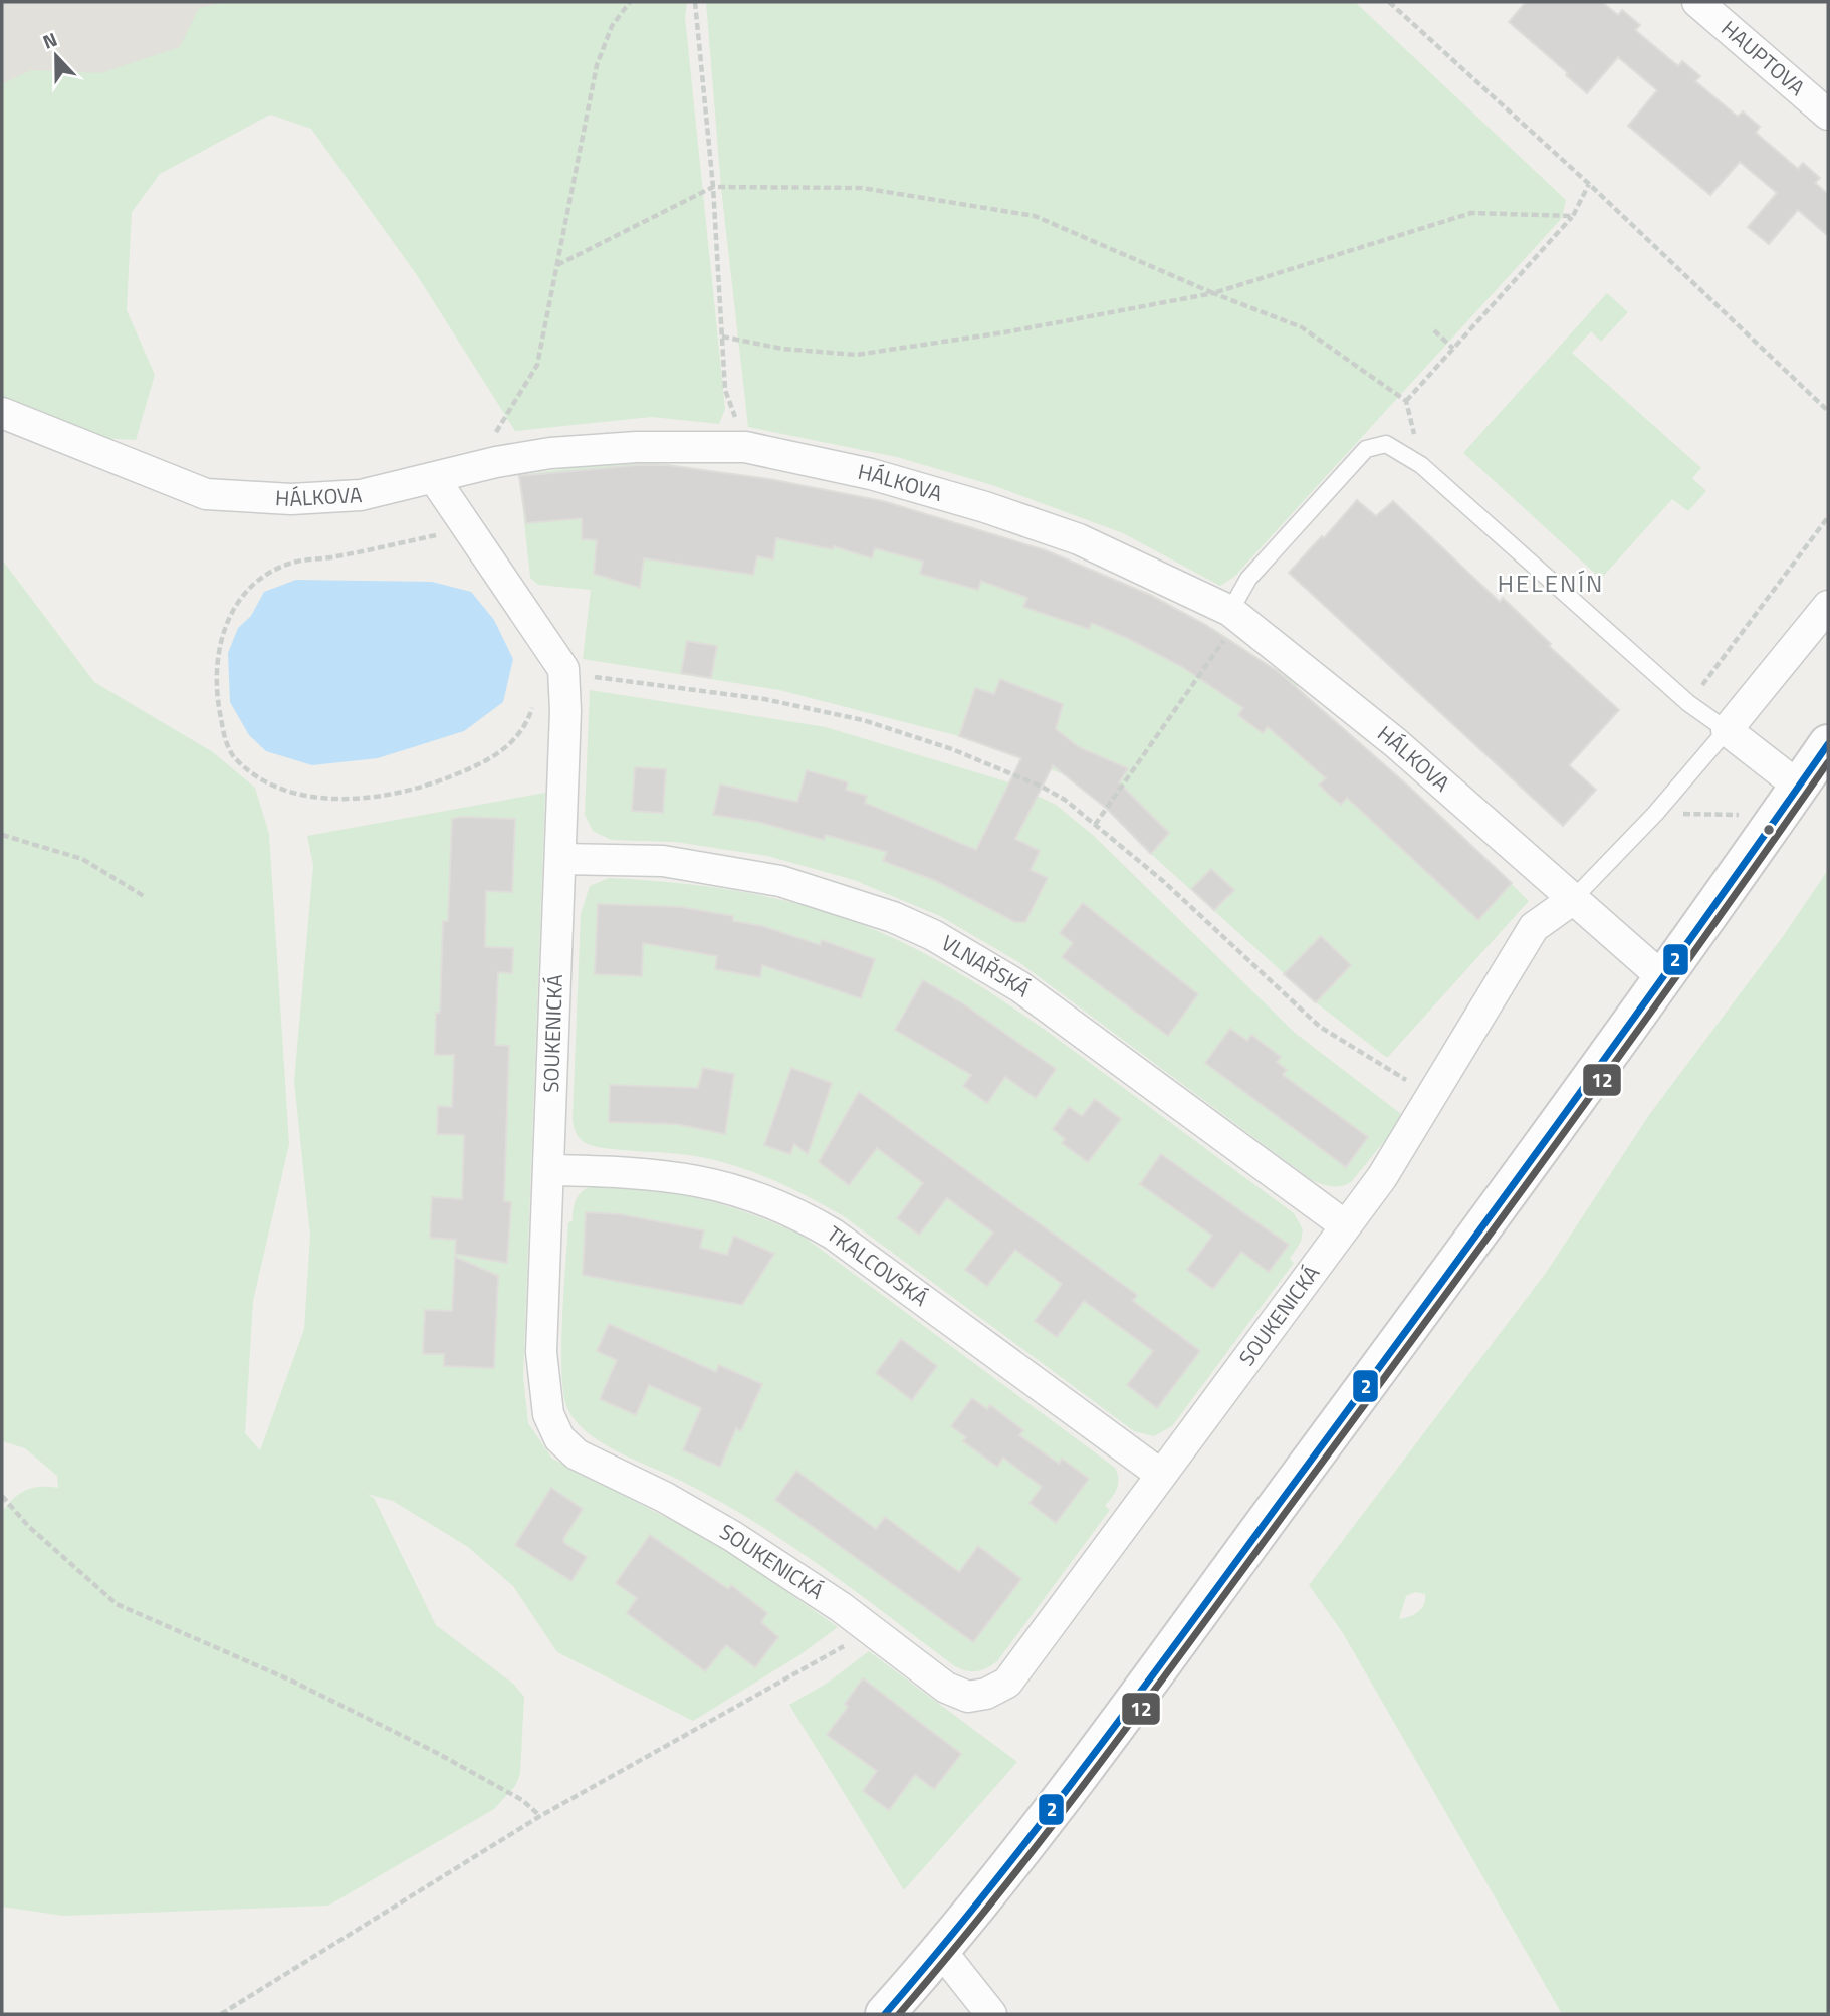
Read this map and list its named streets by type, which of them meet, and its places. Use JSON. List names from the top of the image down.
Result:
{
  "streets": {
    "street": [
      "HAUPTOVA",
      "HÁLKOVA",
      "VLNAŘSKÁ",
      "SOUKENICKÁ",
      "TKALCOVSKÁ"
    ]
  },
  "crossings": [
    ["HÁLKOVA", "SOUKENICKÁ"],
    ["VLNAŘSKÁ", "SOUKENICKÁ"],
    ["SOUKENICKÁ", "TKALCOVSKÁ"]
  ],
  "districts": ["HELENÍN"],
  "lines": ["transit line 2", "transit line 12"],
  "north": "top"
}
